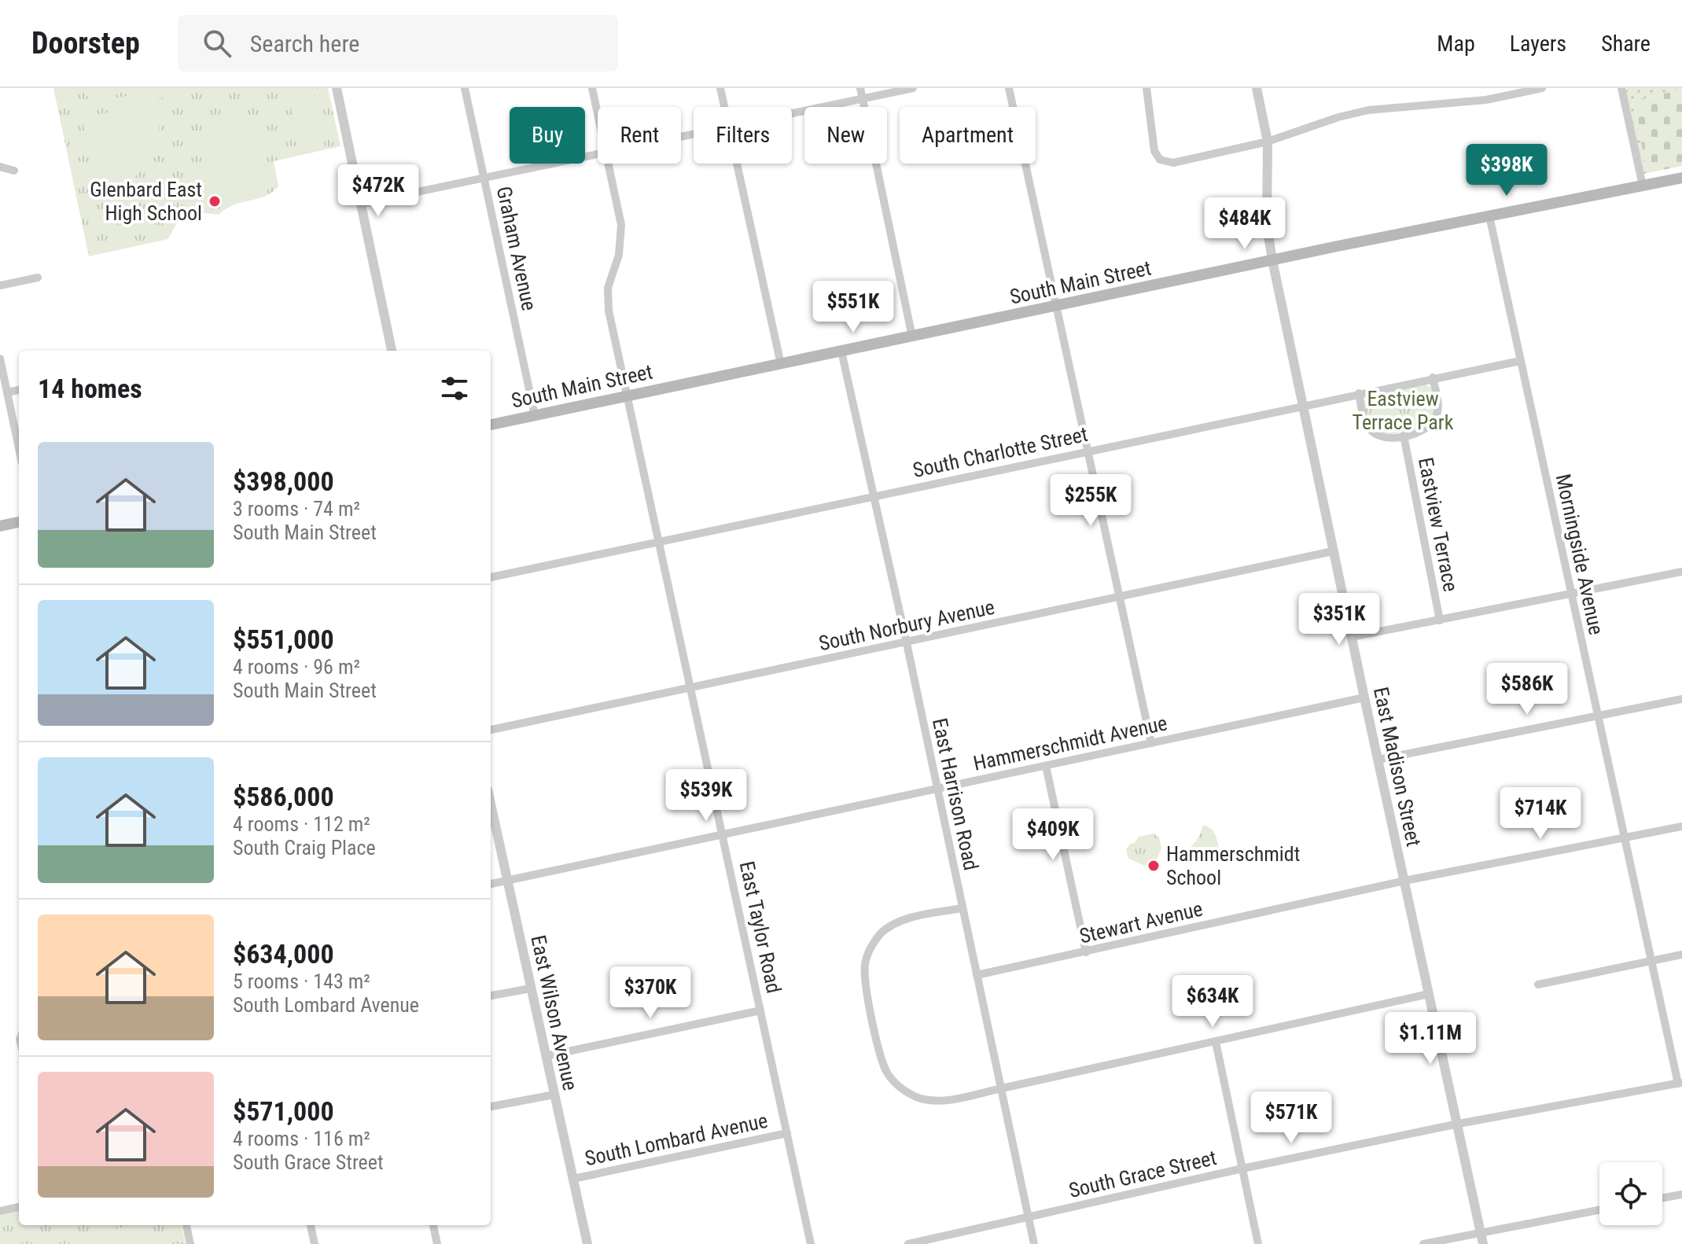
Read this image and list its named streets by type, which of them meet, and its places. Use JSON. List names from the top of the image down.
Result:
{
  "streets": {
    "main road": ["South Main Street"],
    "street": [
      "Graham Avenue",
      "South Charlotte Street",
      "Eastview Terrace",
      "Morningside Avenue",
      "South Norbury Avenue",
      "Hammerschmidt Avenue",
      "East Madison Street",
      "East Harrison Road",
      "Stewart Avenue",
      "East Taylor Road",
      "East Wilson Avenue",
      "South Lombard Avenue",
      "South Grace Street"
    ]
  },
  "crossings": [
    ["Graham Avenue", "South Main Street"],
    ["South Main Street", "Morningside Avenue"],
    ["South Main Street", "East Madison Street"],
    ["South Main Street", "East Harrison Road"],
    ["South Main Street", "East Taylor Road"],
    ["South Charlotte Street", "Eastview Terrace"],
    ["South Charlotte Street", "Morningside Avenue"],
    ["South Charlotte Street", "East Madison Street"],
    ["South Charlotte Street", "East Harrison Road"],
    ["South Charlotte Street", "East Taylor Road"],
    ["Morningside Avenue", "Stewart Avenue"],
    ["Morningside Avenue", "South Grace Street"],
    ["South Norbury Avenue", "East Madison Street"],
    ["South Norbury Avenue", "East Harrison Road"],
    ["South Norbury Avenue", "East Taylor Road"],
    ["Hammerschmidt Avenue", "East Madison Street"],
    ["Hammerschmidt Avenue", "East Harrison Road"],
    ["Hammerschmidt Avenue", "East Taylor Road"],
    ["Hammerschmidt Avenue", "East Wilson Avenue"],
    ["East Madison Street", "Stewart Avenue"],
    ["East Madison Street", "South Grace Street"],
    ["East Harrison Road", "Stewart Avenue"],
    ["East Harrison Road", "South Grace Street"],
    ["East Taylor Road", "South Lombard Avenue"],
    ["East Wilson Avenue", "South Lombard Avenue"]
  ],
  "parks": ["Eastview Terrace Park"],
  "places": ["Glenbard East High School", "Hammerschmidt School"],
  "page": {
    "header": "Doorstep",
    "search": "Search here",
    "nav": ["Map", "Layers", "Share"],
    "chip": [
      "Buy",
      "Rent",
      "Filters",
      "New",
      "Apartment"
    ],
    "price": [
      "$398K",
      "$472K",
      "$484K",
      "$551K",
      "$255K",
      "$351K",
      "$586K",
      "$539K",
      "$714K",
      "$409K",
      "$370K",
      "$634K",
      "$1.11M",
      "$571K"
    ],
    "heading": "14 homes",
    "list": [
      {
        "name": "$398,000",
        "note": "3 rooms · 74 m² · South Main Street"
      },
      {
        "name": "$551,000",
        "note": "4 rooms · 96 m² · South Main Street"
      },
      {
        "name": "$586,000",
        "note": "4 rooms · 112 m² · South Craig Place"
      },
      {
        "name": "$634,000",
        "note": "5 rooms · 143 m² · South Lombard Avenue"
      },
      {
        "name": "$571,000",
        "note": "4 rooms · 116 m² · South Grace Street"
      }
    ]
  }
}
